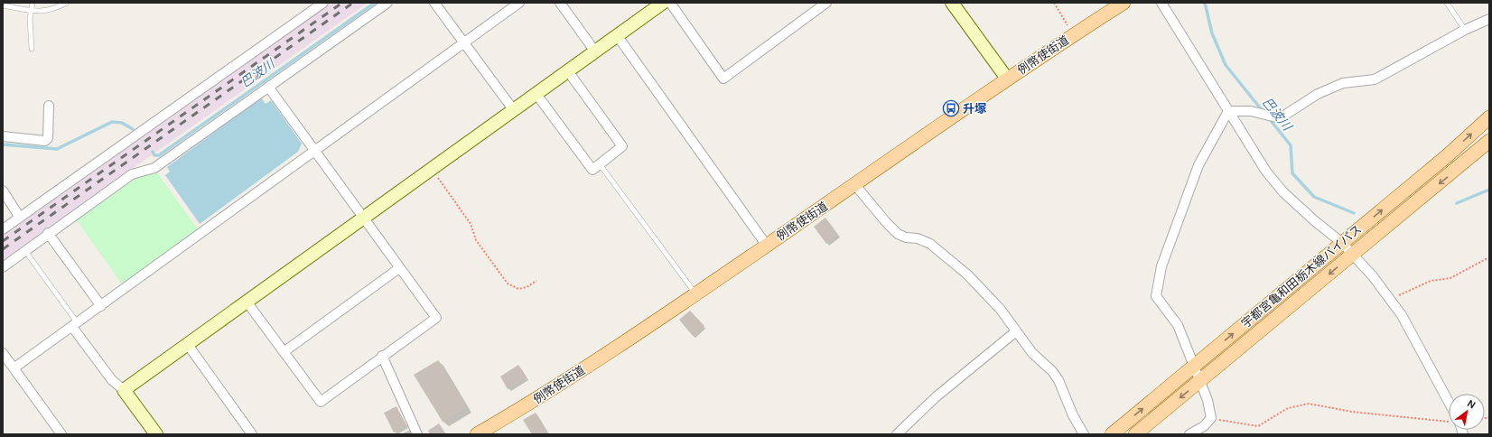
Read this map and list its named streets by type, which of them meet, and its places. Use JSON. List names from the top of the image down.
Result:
{
  "streets": {
    "main road": ["例幣使街道", "宇都宮亀和田栃木線バイパス"]
  },
  "water": ["巴波川"],
  "places": {
    "bus stop": ["升塚"]
  },
  "north": "top right"
}
